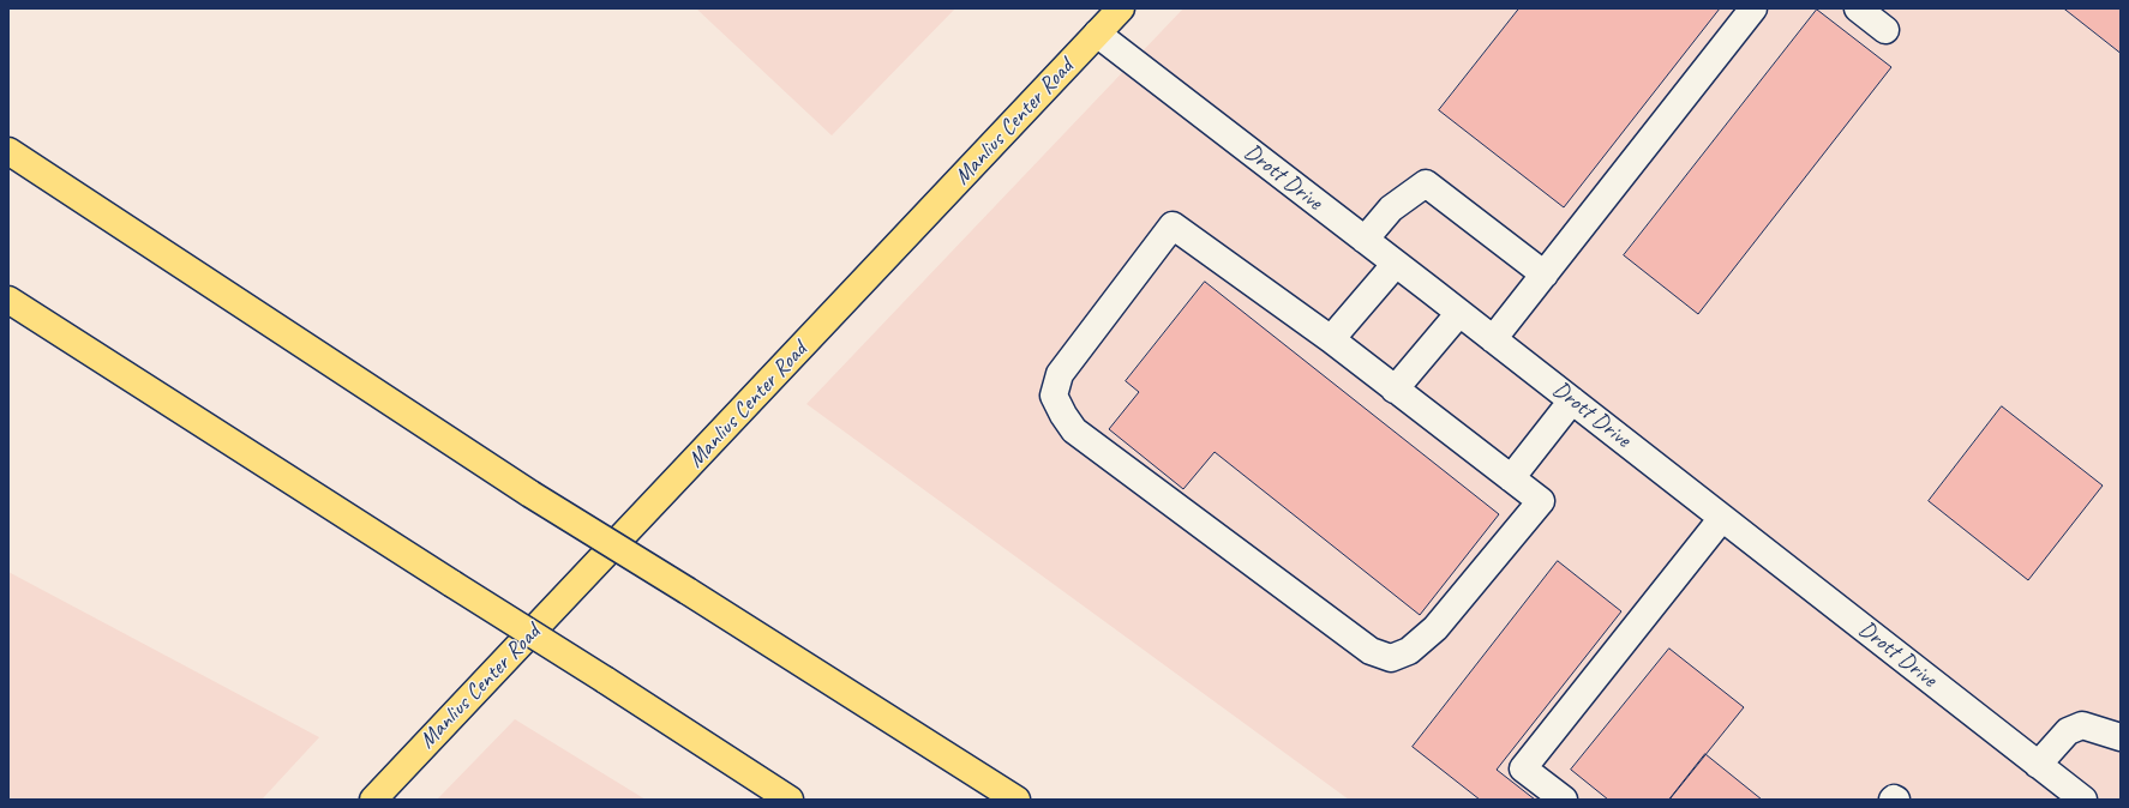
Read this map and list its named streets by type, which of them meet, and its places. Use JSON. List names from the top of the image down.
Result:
{
  "streets": {
    "main road": ["Manlius Center Road"],
    "street": ["Drott Drive"]
  },
  "crossings": [
    ["Manlius Center Road", "Drott Drive"]
  ]
}
